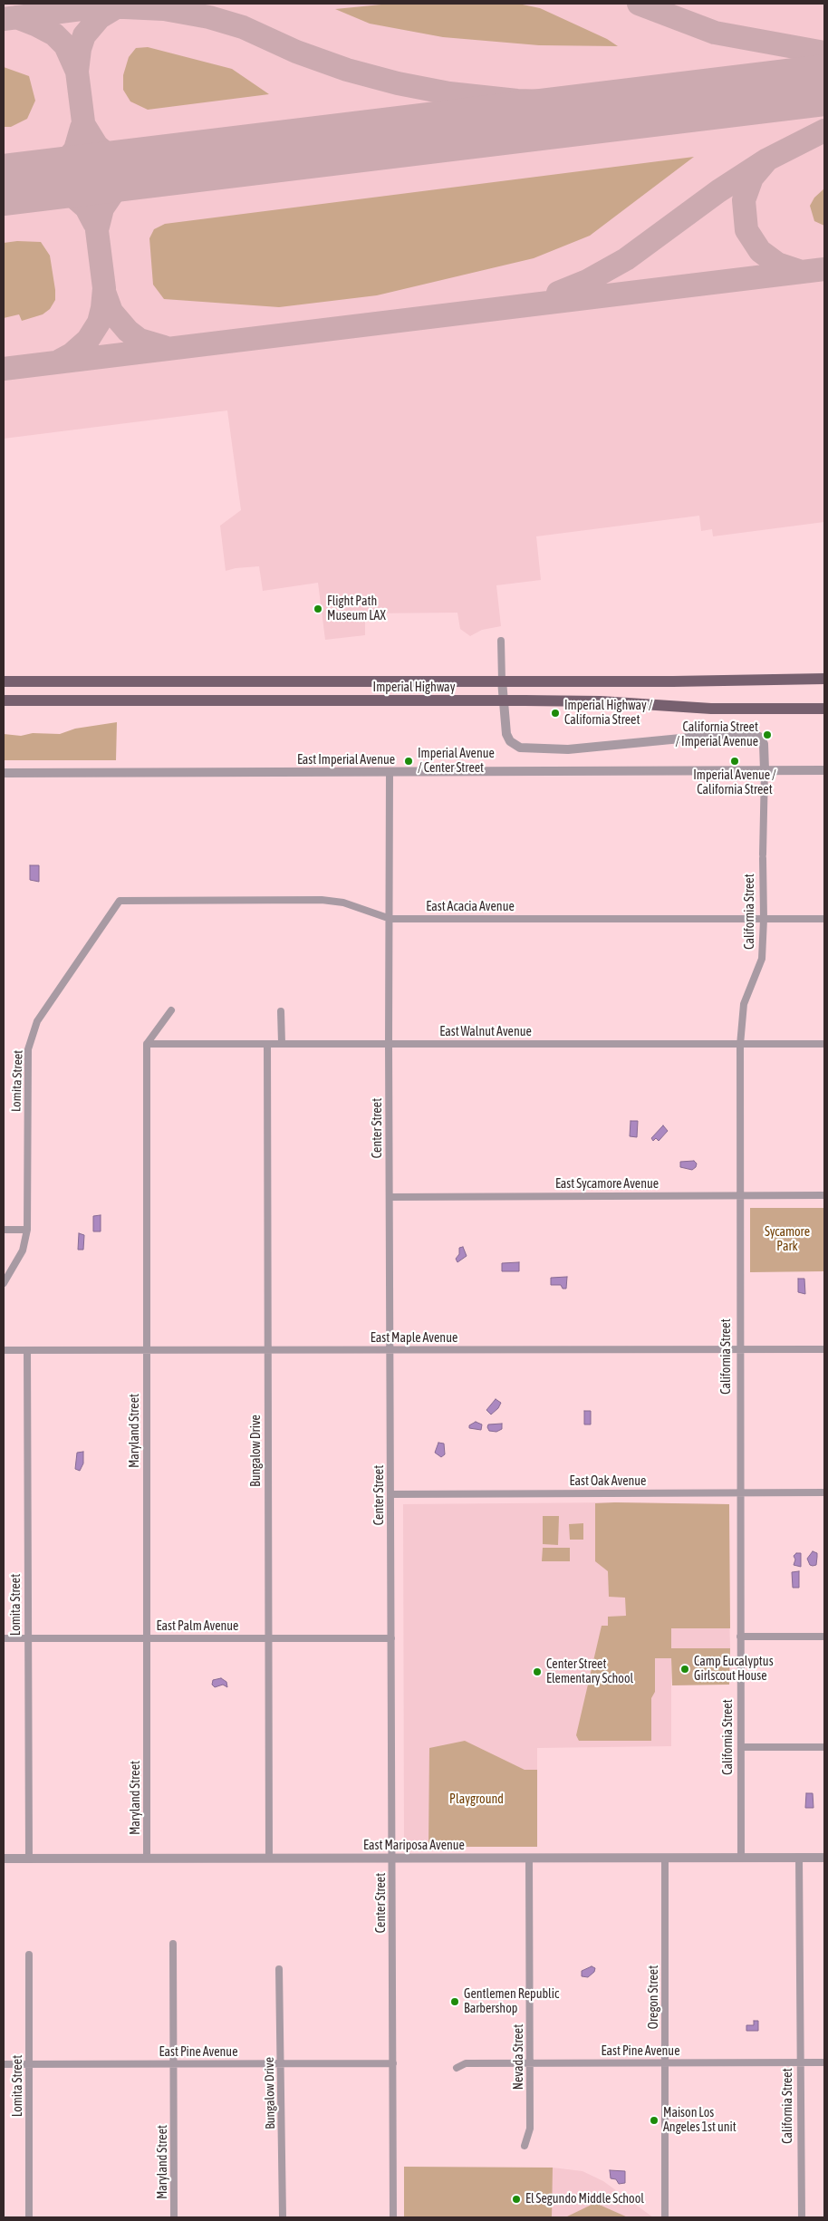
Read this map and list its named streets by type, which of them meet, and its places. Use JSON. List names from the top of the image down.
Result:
{
  "streets": {
    "main road": ["Imperial Highway"],
    "street": [
      "East Imperial Avenue",
      "East Acacia Avenue",
      "California Street",
      "East Walnut Avenue",
      "Lomita Street",
      "Center Street",
      "East Sycamore Avenue",
      "East Maple Avenue",
      "Maryland Street",
      "Bungalow Drive",
      "East Oak Avenue",
      "East Palm Avenue",
      "East Mariposa Avenue",
      "Oregon Street",
      "East Pine Avenue",
      "Nevada Street"
    ]
  },
  "crossings": [
    ["Imperial Highway", "California Street"],
    ["East Imperial Avenue", "California Street"],
    ["East Imperial Avenue", "Center Street"],
    ["East Acacia Avenue", "California Street"],
    ["East Acacia Avenue", "Lomita Street"],
    ["East Acacia Avenue", "Center Street"],
    ["California Street", "East Walnut Avenue"],
    ["California Street", "East Sycamore Avenue"],
    ["California Street", "East Maple Avenue"],
    ["California Street", "East Oak Avenue"],
    ["California Street", "East Mariposa Avenue"],
    ["California Street", "East Pine Avenue"],
    ["East Walnut Avenue", "Center Street"],
    ["East Walnut Avenue", "Maryland Street"],
    ["East Walnut Avenue", "Bungalow Drive"],
    ["Lomita Street", "East Maple Avenue"],
    ["Lomita Street", "East Palm Avenue"],
    ["Lomita Street", "East Mariposa Avenue"],
    ["Lomita Street", "East Pine Avenue"],
    ["Center Street", "East Sycamore Avenue"],
    ["Center Street", "East Maple Avenue"],
    ["Center Street", "East Oak Avenue"],
    ["Center Street", "East Palm Avenue"],
    ["Center Street", "East Mariposa Avenue"],
    ["Center Street", "East Pine Avenue"],
    ["East Maple Avenue", "Maryland Street"],
    ["East Maple Avenue", "Bungalow Drive"],
    ["Maryland Street", "East Palm Avenue"],
    ["Maryland Street", "East Mariposa Avenue"],
    ["Maryland Street", "East Pine Avenue"],
    ["Bungalow Drive", "East Palm Avenue"],
    ["Bungalow Drive", "East Mariposa Avenue"],
    ["Bungalow Drive", "East Pine Avenue"],
    ["East Mariposa Avenue", "Oregon Street"],
    ["East Mariposa Avenue", "Nevada Street"],
    ["Oregon Street", "East Pine Avenue"],
    ["East Pine Avenue", "Nevada Street"]
  ],
  "parks": ["Sycamore Park", "Playground"],
  "places": [
    "Flight Path Museum LAX",
    "Imperial Highway / California Street",
    "California Street / Imperial Avenue",
    "Imperial Avenue / Center Street",
    "Imperial Avenue / California Street",
    "Camp Eucalyptus Girlscout House",
    "Center Street Elementary School",
    "Gentlemen Republic Barbershop",
    "Maison Los Angeles 1st unit",
    "El Segundo Middle School"
  ]
}
